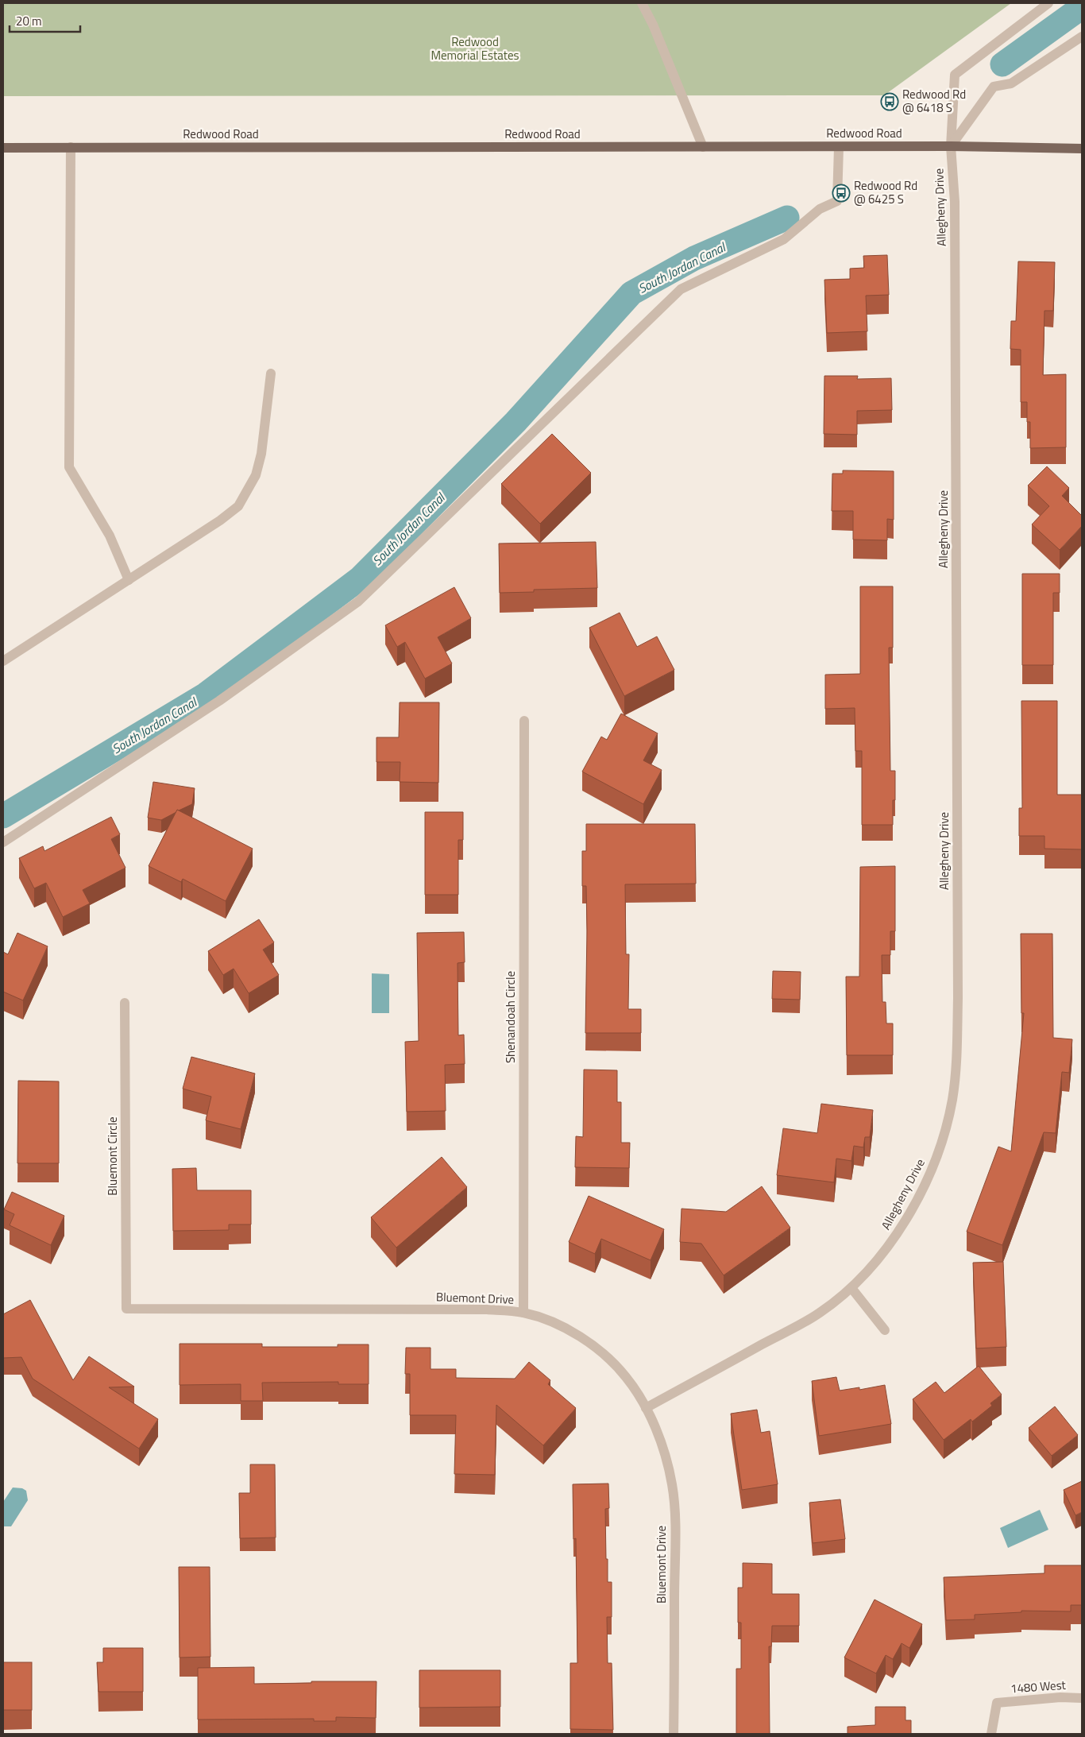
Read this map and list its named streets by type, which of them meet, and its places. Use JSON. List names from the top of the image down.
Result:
{
  "streets": {
    "main road": ["Redwood Road"],
    "street": [
      "Allegheny Drive",
      "Shenandoah Circle",
      "Bluemont Circle",
      "Bluemont Drive",
      "1480 West"
    ]
  },
  "crossings": [
    ["Redwood Road", "Allegheny Drive"],
    ["Allegheny Drive", "Bluemont Drive"],
    ["Shenandoah Circle", "Bluemont Drive"],
    ["Bluemont Circle", "Bluemont Drive"]
  ],
  "water": ["South Jordan Canal"],
  "parks": ["Redwood Memorial Estates"],
  "places": {
    "bus stop": ["Redwood Rd @ 6418 S", "Redwood Rd @ 6425 S"]
  },
  "scale_bar": "20 m"
}
